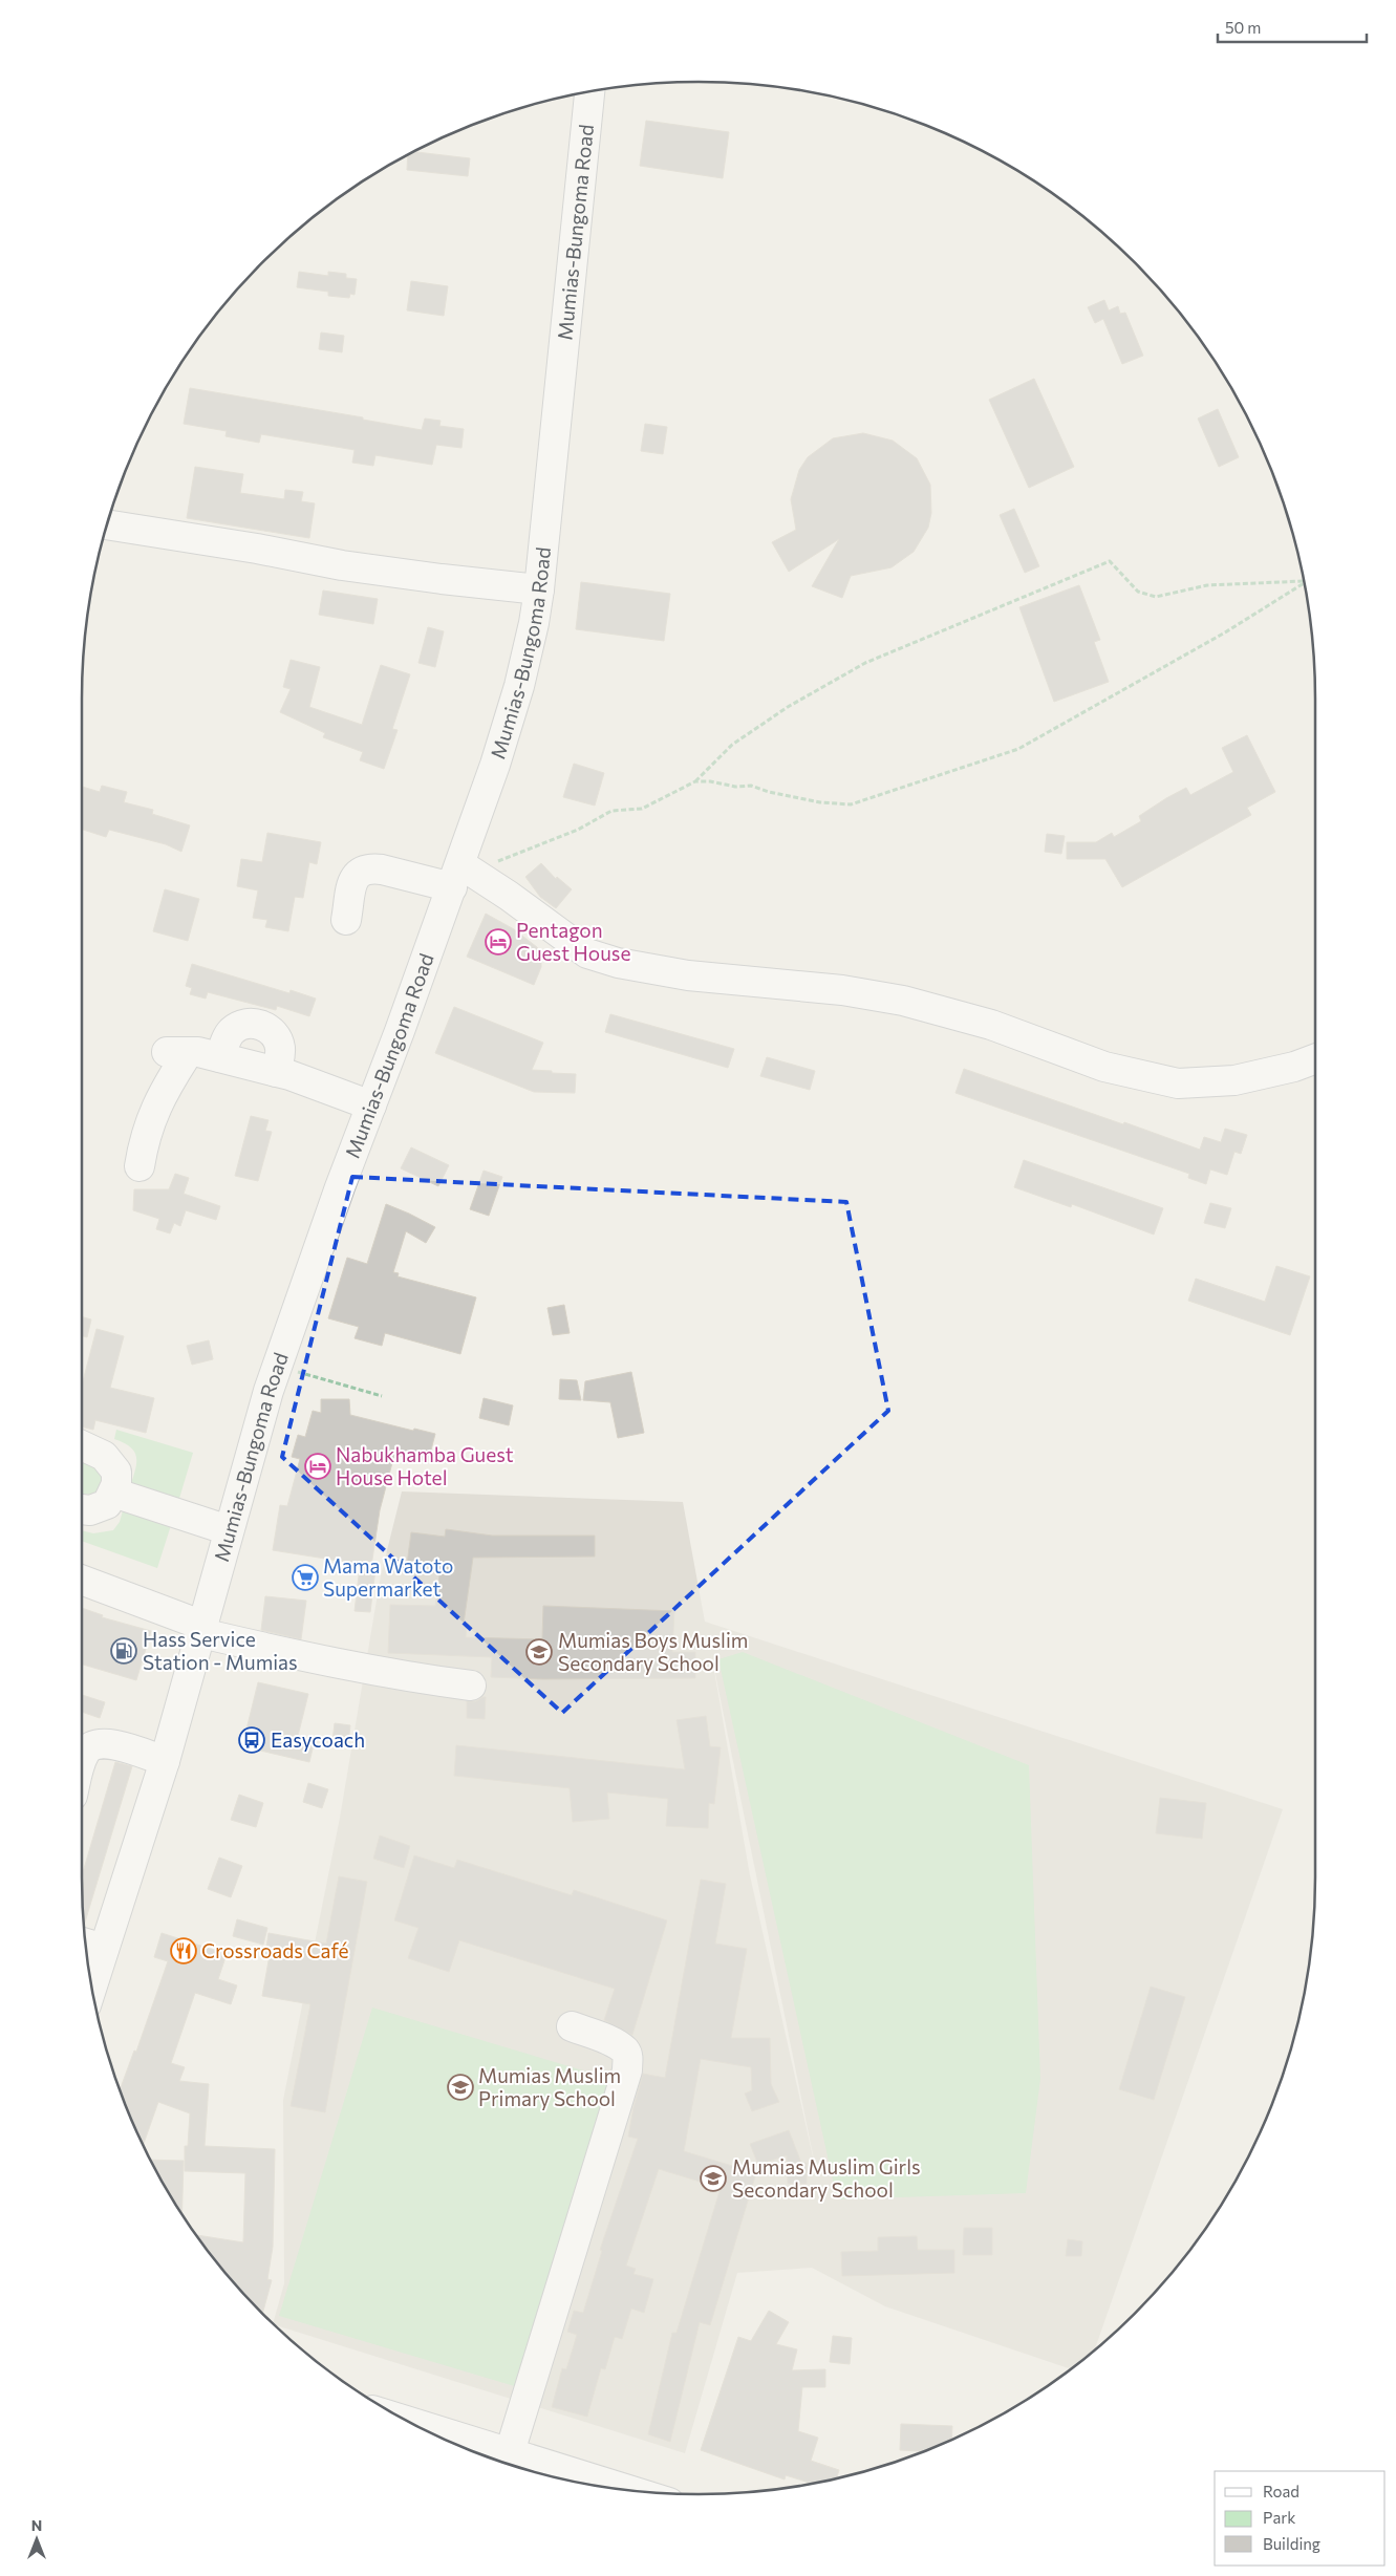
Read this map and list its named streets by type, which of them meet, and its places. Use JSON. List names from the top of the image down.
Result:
{
  "streets": {
    "street": ["Mumias-Bungoma Road"]
  },
  "places": {
    "hotel": ["Pentagon Guest House", "Nabukhamba Guest House Hotel"],
    "supermarket": ["Mama Watoto Supermarket"],
    "fuel station": ["Hass Service Station - Mumias"],
    "school or university": ["Mumias Boys Muslim Secondary School", "Mumias Muslim Primary School", "Mumias Muslim Girls Secondary School"],
    "bus stop": ["Easycoach"],
    "restaurant": ["Crossroads Café"]
  },
  "legend": ["Road", "Park", "Building"],
  "scale_bar": "50 m",
  "north": "top"
}
